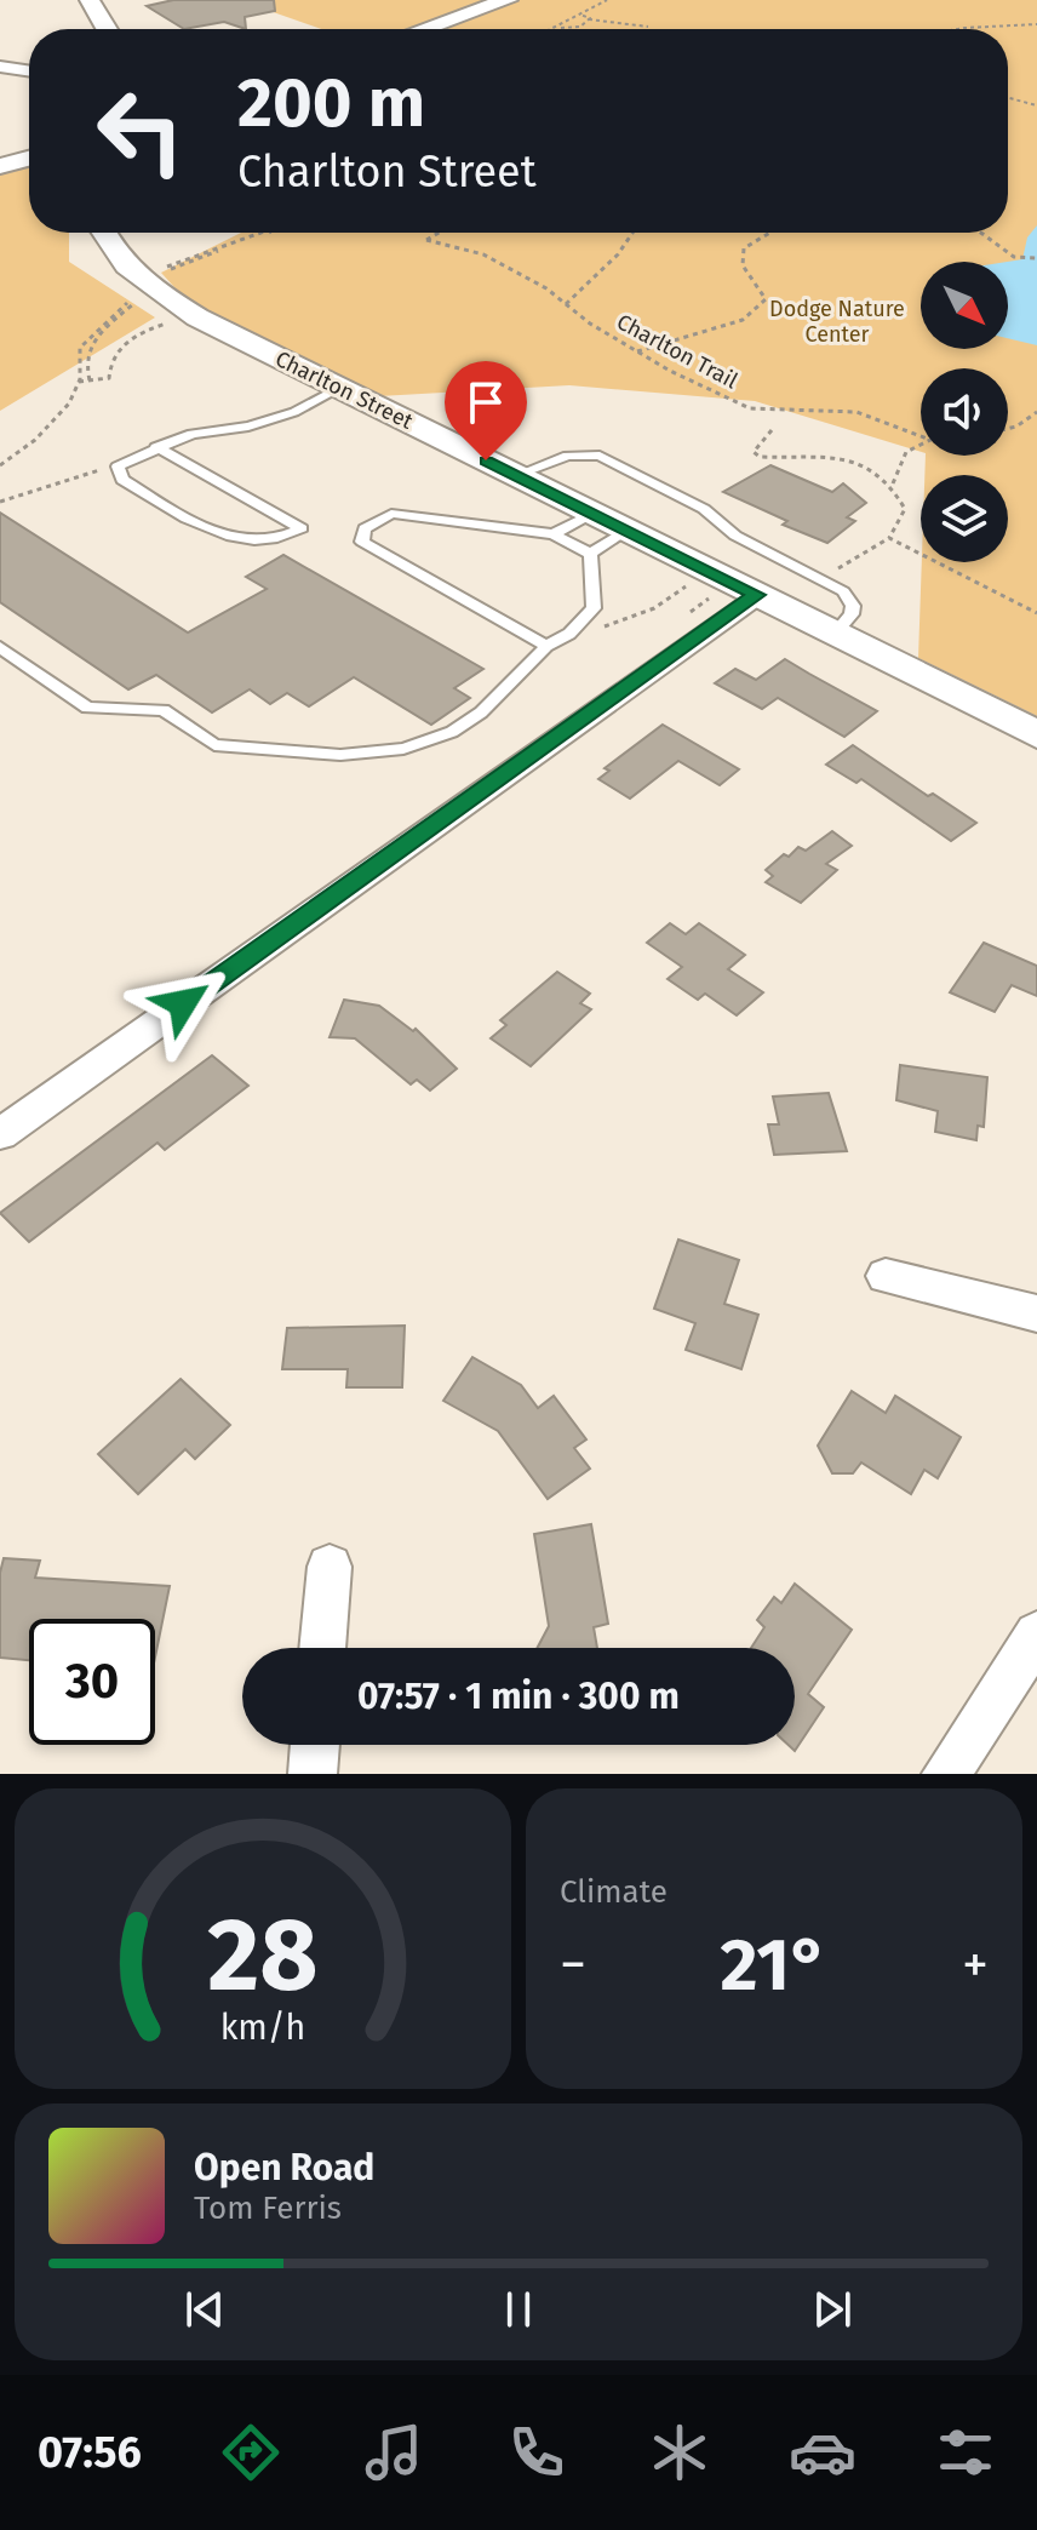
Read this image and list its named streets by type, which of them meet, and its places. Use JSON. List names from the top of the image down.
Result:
{
  "streets": {
    "street": ["Charlton Street"],
    "path": ["Charlton Trail"]
  },
  "parks": ["Dodge Nature Center"],
  "north": "bottom right",
  "page": {
    "turn": ["200 m", "Charlton Street"],
    "limit": "30",
    "trip": "07:57 · 1 min · 300 m",
    "tile": "Climate",
    "heat": ["−", "21°", "+"],
    "song": ["Open Road", "Tom Ferris"],
    "tabs": "07:56",
    "gauge": ["28", "km/h"]
  }
}
